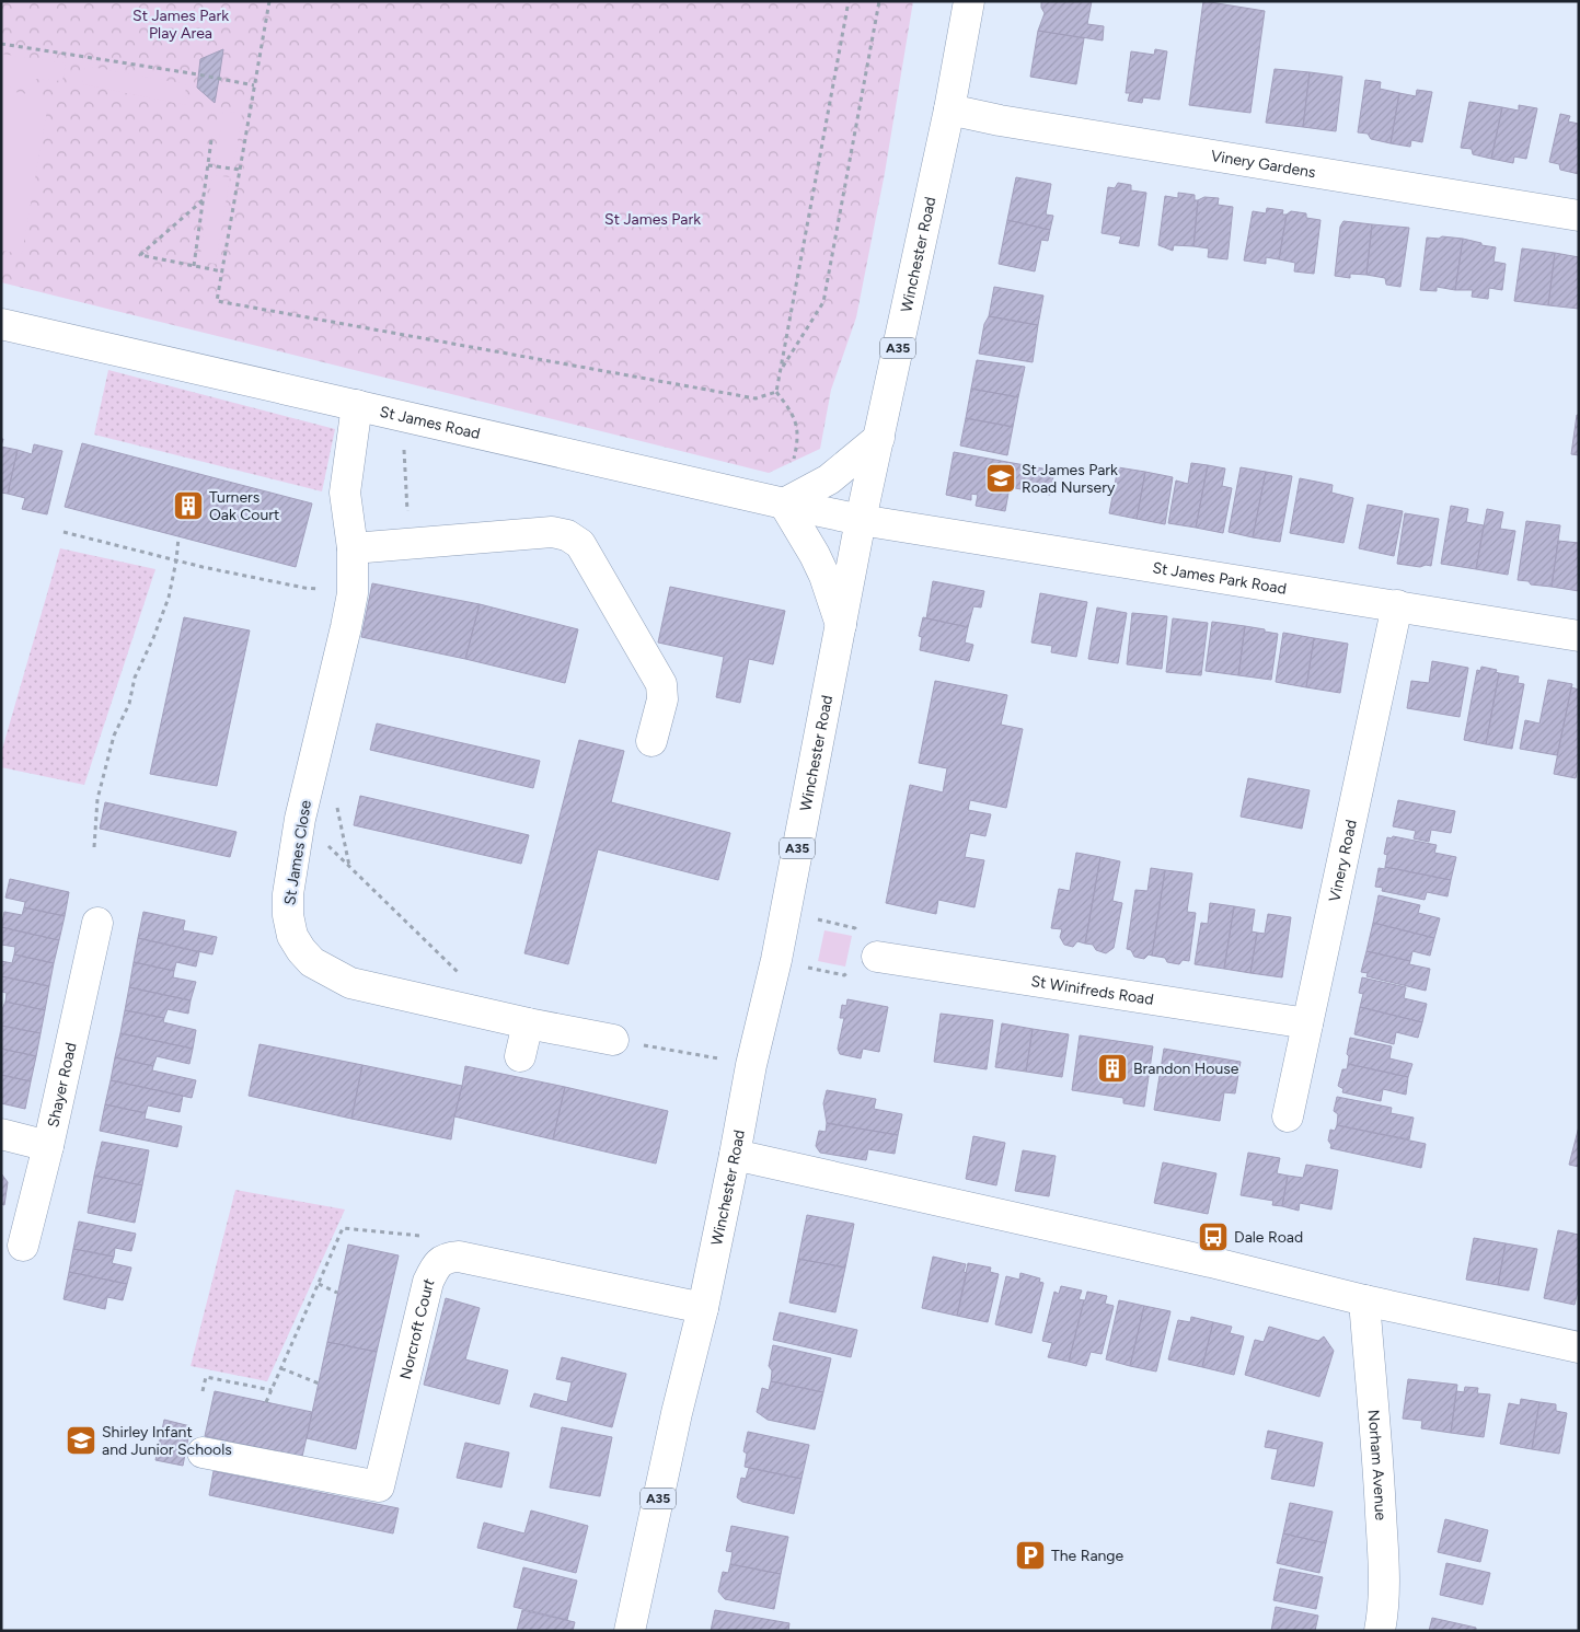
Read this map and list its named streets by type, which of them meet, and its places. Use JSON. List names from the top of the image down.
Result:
{
  "streets": {
    "street": [
      "Vinery Gardens",
      "Winchester Road",
      "A35",
      "St James Road",
      "St James Park Road",
      "St James Close",
      "Vinery Road",
      "St Winifreds Road",
      "Shayer Road",
      "Norcroft Court",
      "Norham Avenue"
    ]
  },
  "crossings": [
    ["Vinery Gardens", "Winchester Road"],
    ["Winchester Road", "St James Road"],
    ["Winchester Road", "St James Park Road"],
    ["St James Road", "St James Park Road"],
    ["St James Road", "St James Close"],
    ["St James Park Road", "Vinery Road"],
    ["Vinery Road", "St Winifreds Road"]
  ],
  "parks": ["St James Park Play Area", "St James Park"],
  "places": {
    "school or university": ["St James Park Road Nursery", "Shirley Infant and Junior Schools"],
    "building": ["Turners Oak Court", "Brandon House"],
    "bus stop": ["Dale Road"],
    "parking": ["The Range"]
  }
}
